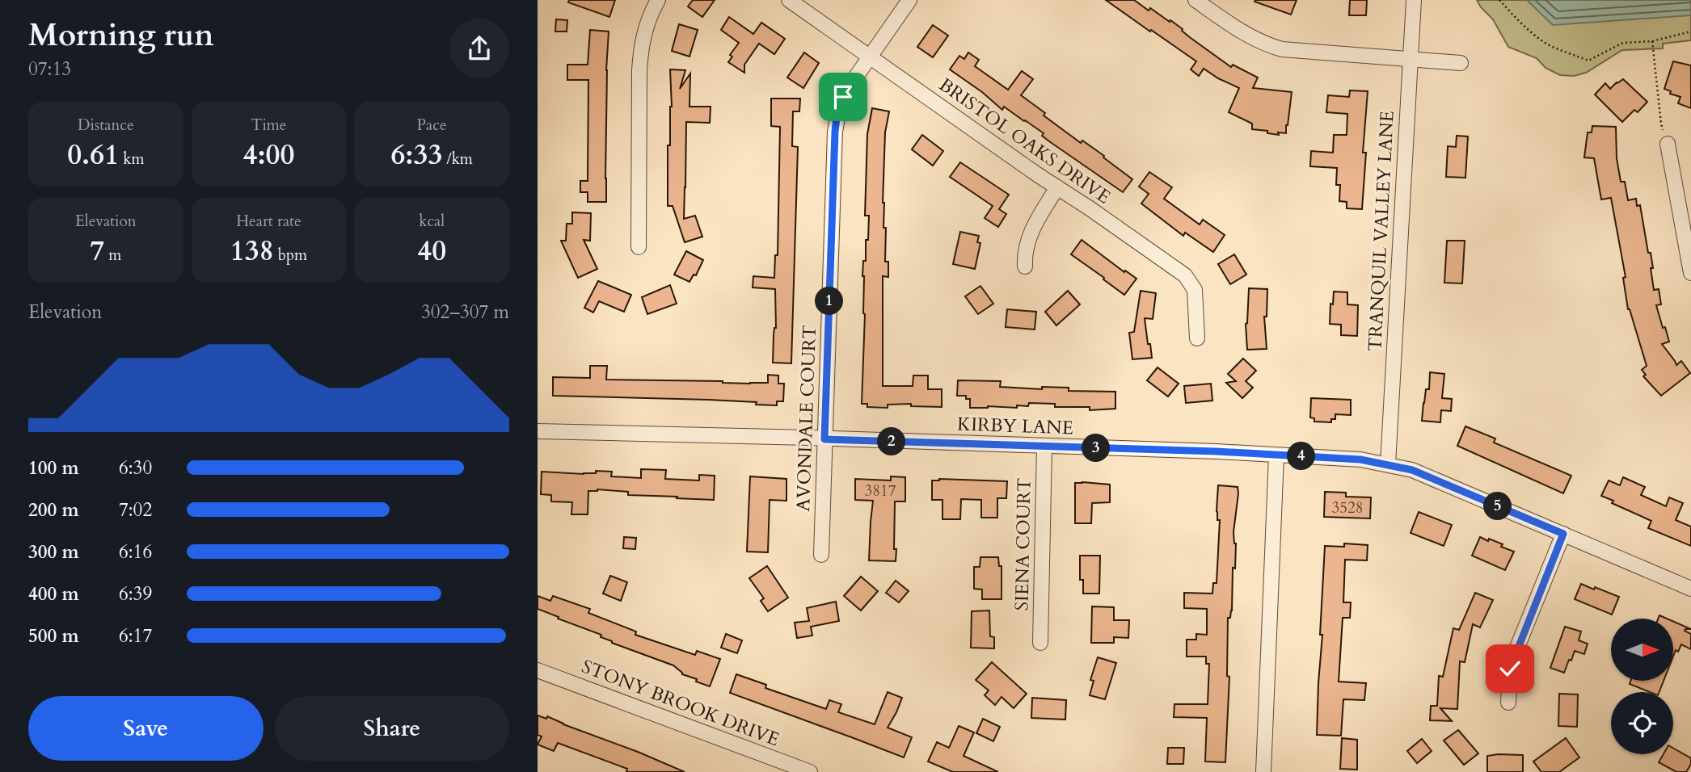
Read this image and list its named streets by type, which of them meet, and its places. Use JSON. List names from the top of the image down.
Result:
{
  "streets": {
    "street": [
      "BRISTOL OAKS DRIVE",
      "TRANQUIL VALLEY LANE",
      "AVONDALE COURT",
      "KIRBY LANE",
      "SIENA COURT",
      "STONY BROOK DRIVE"
    ]
  },
  "crossings": [
    ["BRISTOL OAKS DRIVE", "AVONDALE COURT"],
    ["TRANQUIL VALLEY LANE", "KIRBY LANE"],
    ["AVONDALE COURT", "KIRBY LANE"],
    ["KIRBY LANE", "SIENA COURT"]
  ],
  "house_numbers": ["3817", "3528"],
  "north": "right",
  "page": {
    "heading": ["Morning run", "07:13"],
    "stats": [
      ["Distance", "0.61 km"],
      ["Time", "4:00"],
      ["Pace", "6:33 /km"],
      ["Elevation", "7 m"],
      ["Heart rate", "138 bpm"],
      ["kcal", "40"]
    ],
    "pins": [
      "1",
      "2",
      "3",
      "4",
      "5"
    ],
    "chart": ["Elevation", "302–307 m"],
    "list": [
      {
        "name": "100 m",
        "note": "6:30"
      },
      {
        "name": "200 m",
        "note": "7:02"
      },
      {
        "name": "300 m",
        "note": "6:16"
      },
      {
        "name": "400 m",
        "note": "6:39"
      },
      {
        "name": "500 m",
        "note": "6:17"
      }
    ],
    "buttons": ["Save", "Share"]
  }
}
